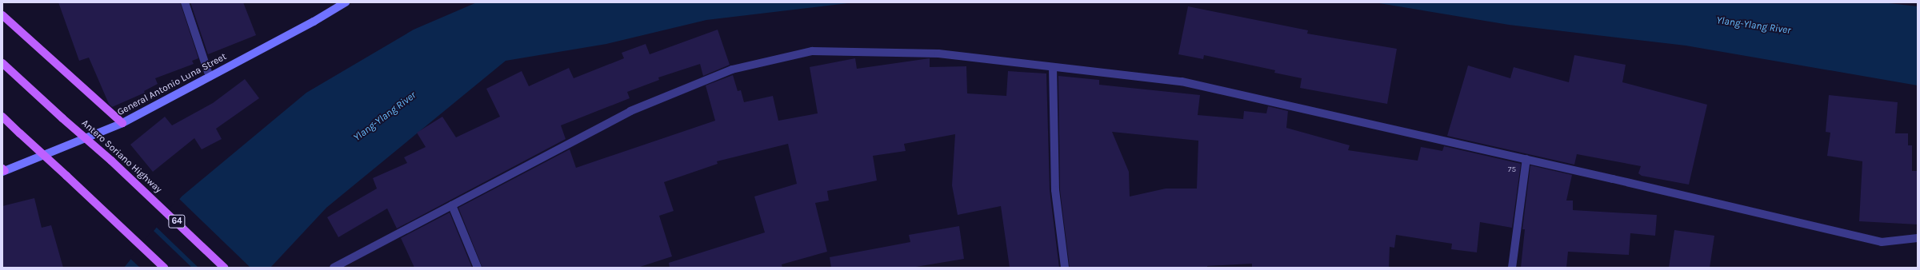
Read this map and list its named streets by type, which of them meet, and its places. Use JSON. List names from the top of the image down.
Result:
{
  "streets": {
    "main road": ["General Antonio Luna Street", "Antero Soriano Highway", "64"]
  },
  "water": ["Ylang-Ylang River"],
  "house_numbers": ["75"]
}
